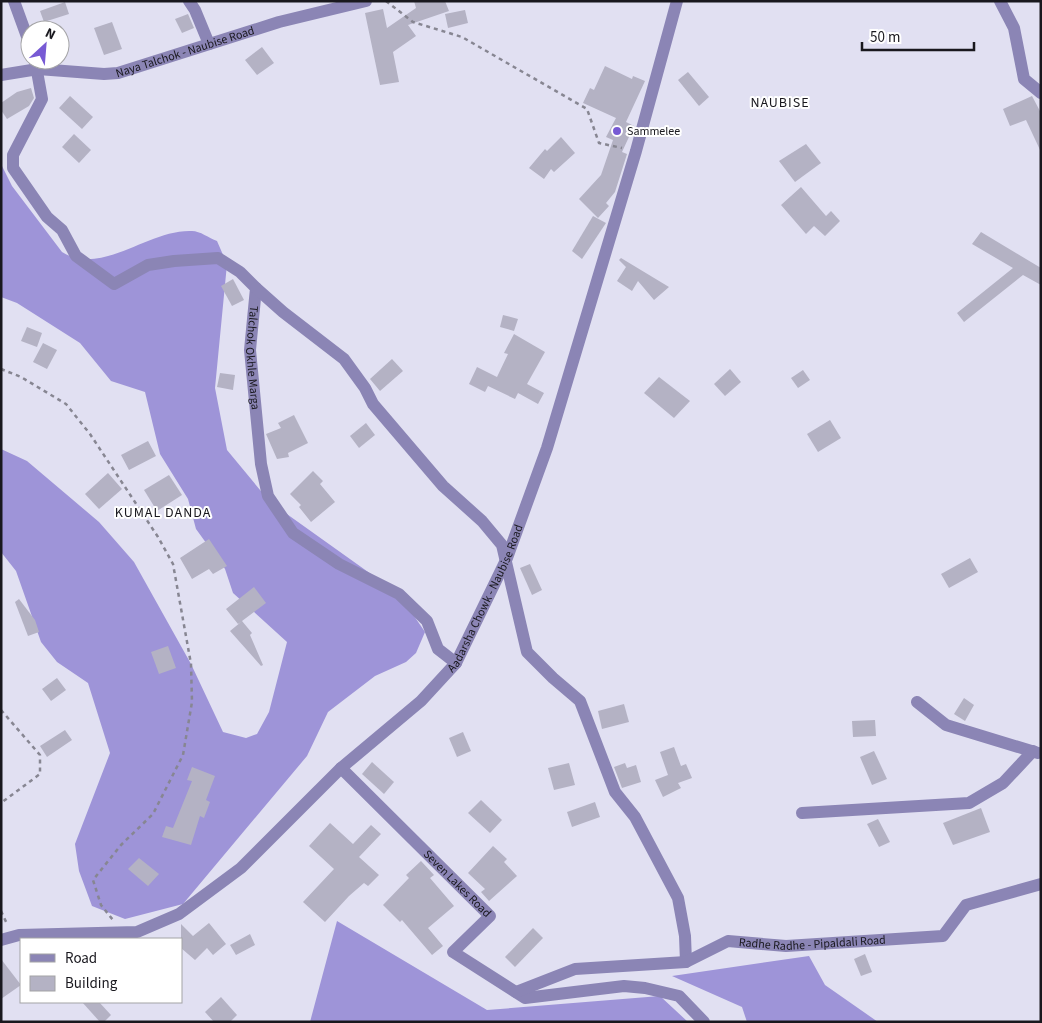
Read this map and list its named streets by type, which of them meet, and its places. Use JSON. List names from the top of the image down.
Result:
{
  "streets": {
    "street": [
      "Naya Talchok - Naubise Road",
      "Talchok Okhle Marga",
      "Aadarsha Chowk - Naubise Road",
      "Seven Lakes Road",
      "Radhe Radhe - Pipaldali Road"
    ]
  },
  "crossings": [
    ["Talchok Okhle Marga", "Aadarsha Chowk - Naubise Road"],
    ["Aadarsha Chowk - Naubise Road", "Seven Lakes Road"],
    ["Seven Lakes Road", "Radhe Radhe - Pipaldali Road"]
  ],
  "districts": ["NAUBISE", "KUMAL DANDA"],
  "places": ["Sammelee"],
  "legend": ["Road", "Building"],
  "scale_bar": "50 m",
  "north": "top right"
}
